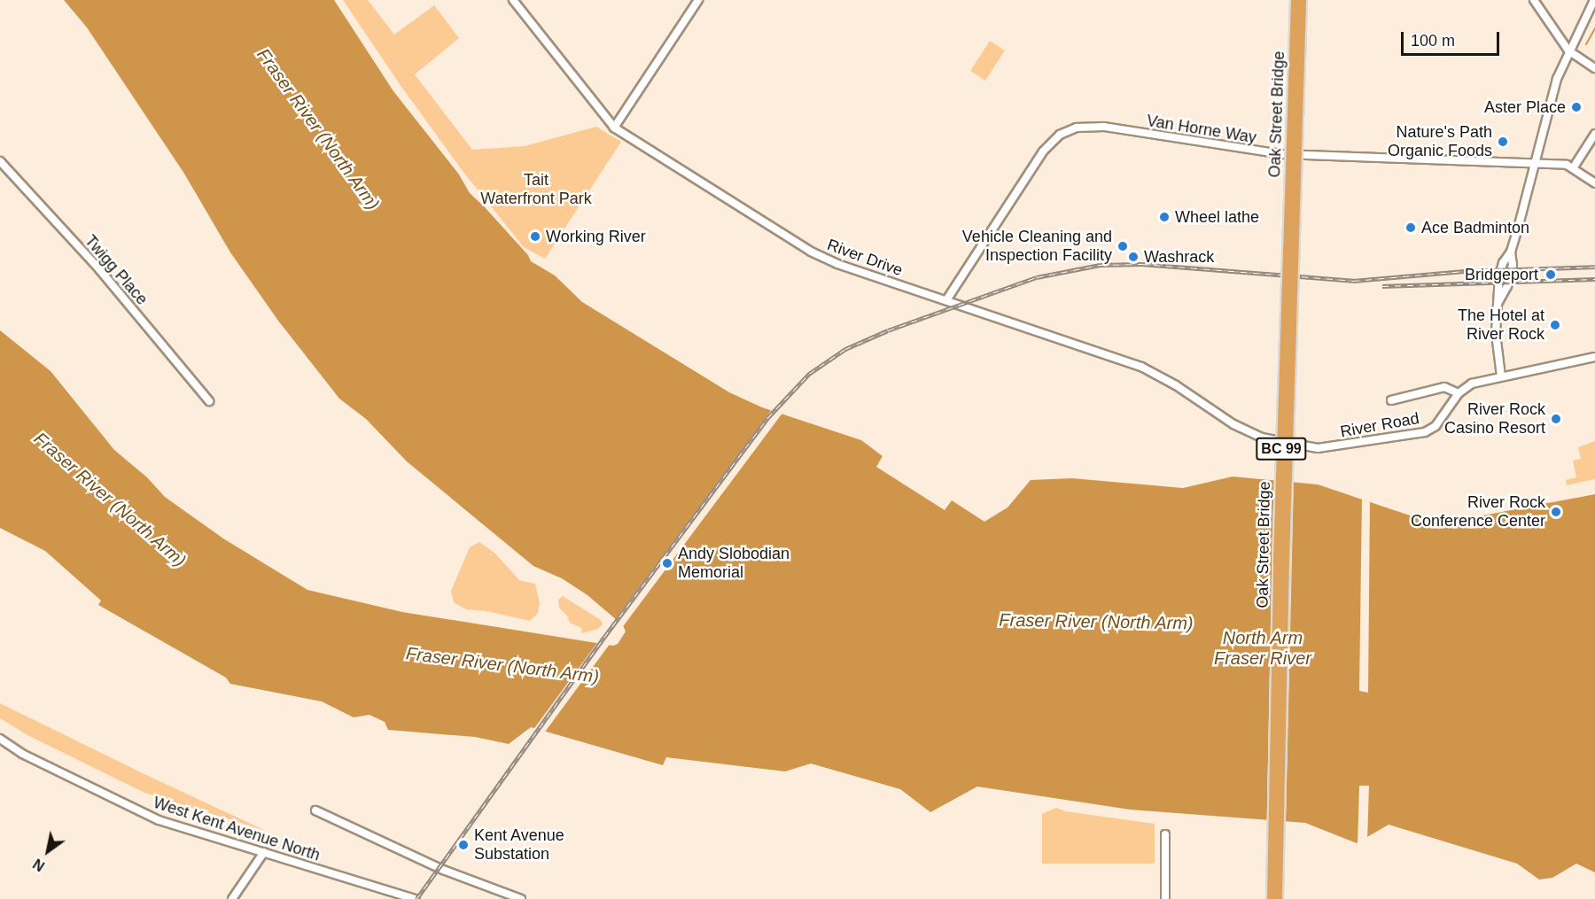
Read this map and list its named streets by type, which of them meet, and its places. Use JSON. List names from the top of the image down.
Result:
{
  "streets": {
    "highway": ["Oak Street Bridge", "BC 99"],
    "street": [
      "Van Horne Way",
      "River Drive",
      "Twigg Place",
      "River Road",
      "West Kent Avenue North"
    ]
  },
  "crossings": [
    ["Van Horne Way", "River Drive"],
    ["River Drive", "River Road"]
  ],
  "water": ["Fraser River (North Arm)", "North Arm Fraser River"],
  "parks": ["Tait Waterfront Park"],
  "places": [
    "Aster Place",
    "Nature's Path Organic Foods",
    "Wheel lathe",
    "Ace Badminton",
    "Working River",
    "Vehicle Cleaning and Inspection Facility",
    "Washrack",
    "Bridgeport",
    "The Hotel at River Rock",
    "River Rock Casino Resort",
    "River Rock Conference Center",
    "Andy Slobodian Memorial",
    "Kent Avenue Substation"
  ],
  "scale_bar": "100 m",
  "north": "bottom left"
}
